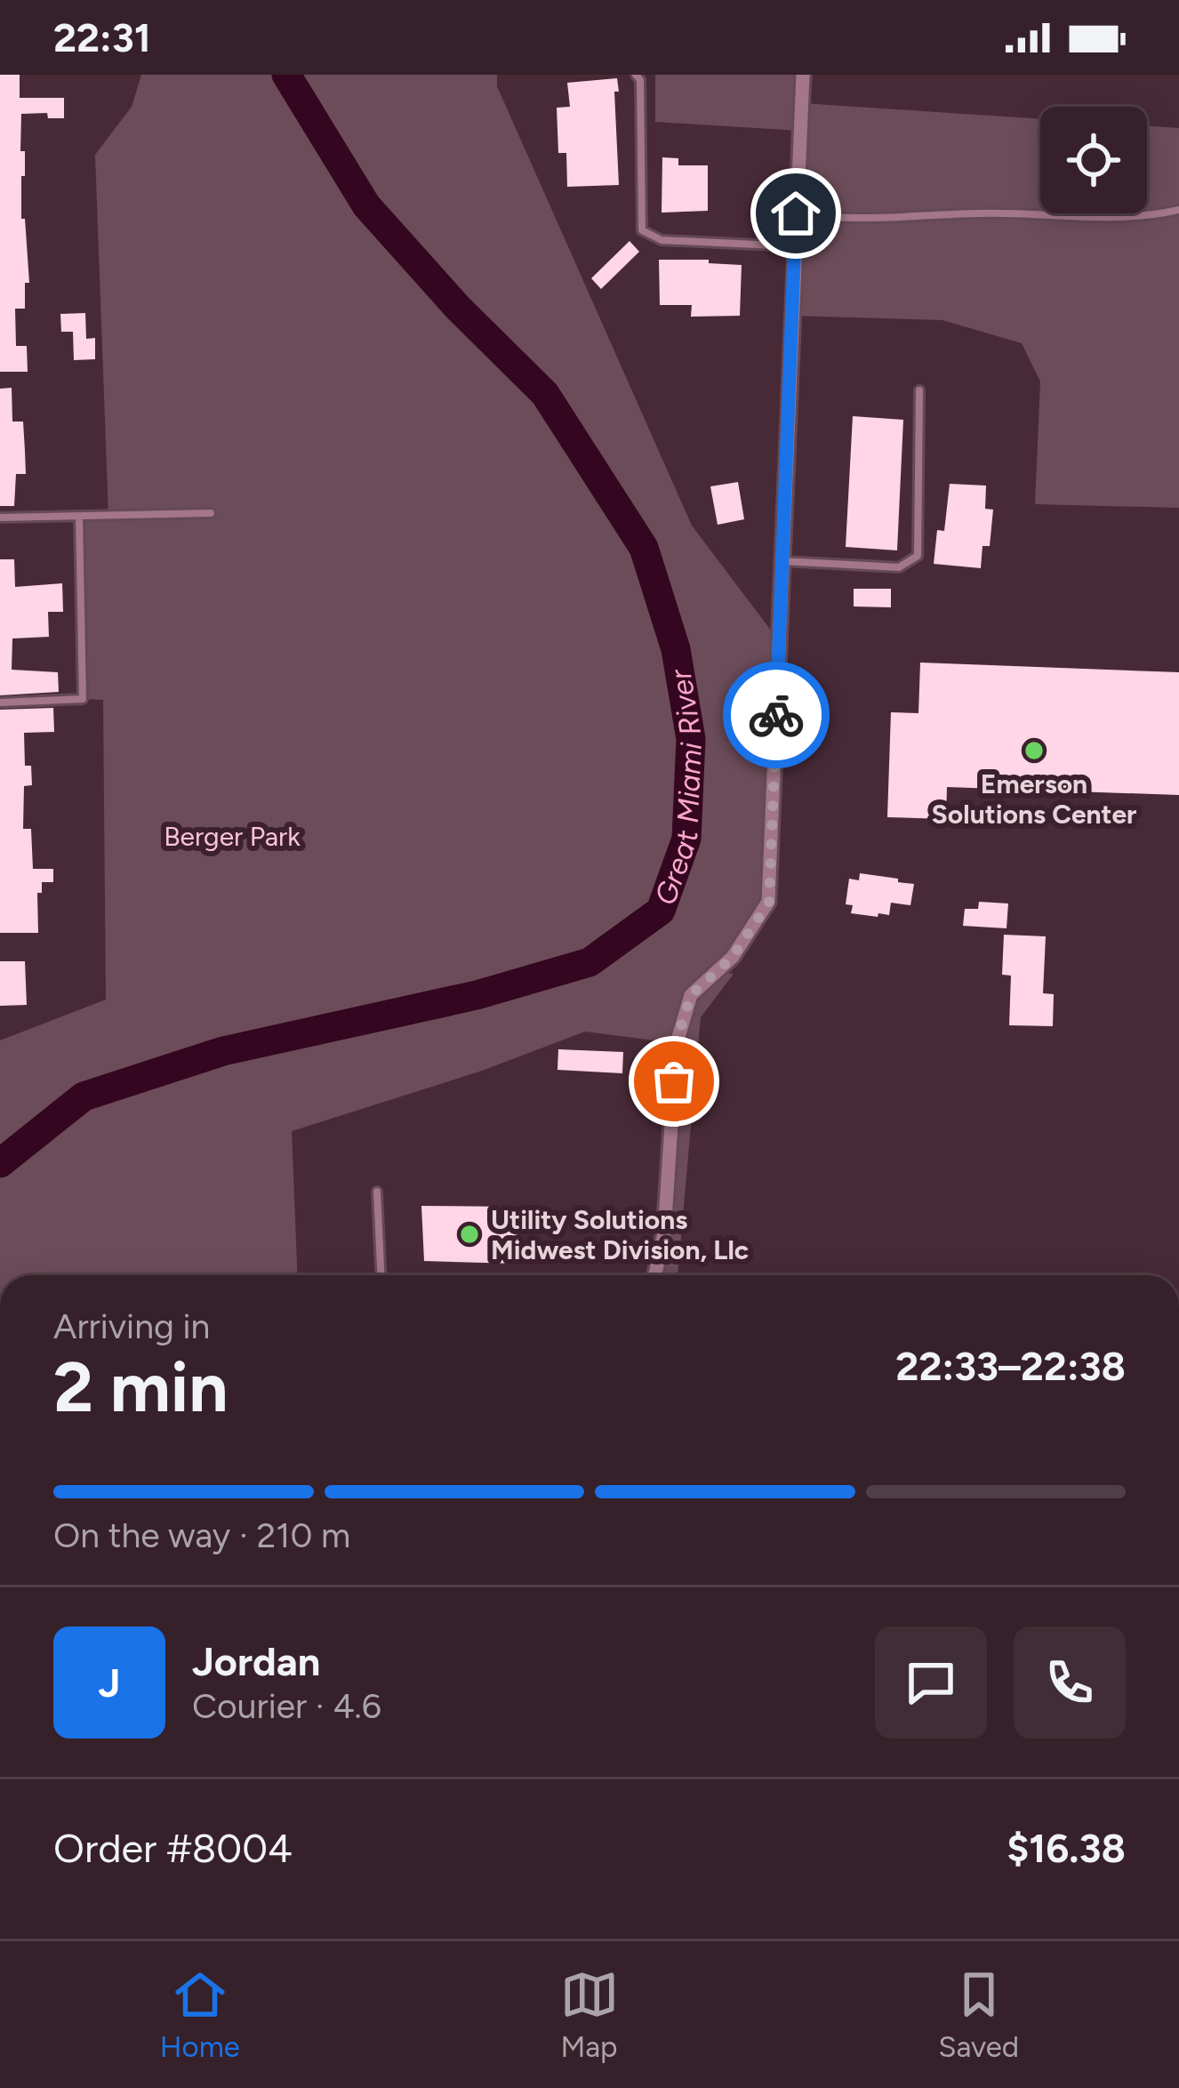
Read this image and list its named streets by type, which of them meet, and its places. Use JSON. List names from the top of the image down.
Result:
{
  "water": ["Great Miami River"],
  "parks": ["Berger Park"],
  "places": ["Emerson Solutions Center", "Utility Solutions Midwest Division, Llc"],
  "page": {
    "status": "22:31",
    "heading": ["2 min", "Arriving in", "22:33–22:38"],
    "panel": [
      "Jordan",
      "Courier · 4.6",
      "Order #8004",
      "$16.38"
    ],
    "bar": "On the way · 210 m",
    "round": "J",
    "tabs": ["Home", "Map", "Saved"]
  }
}
